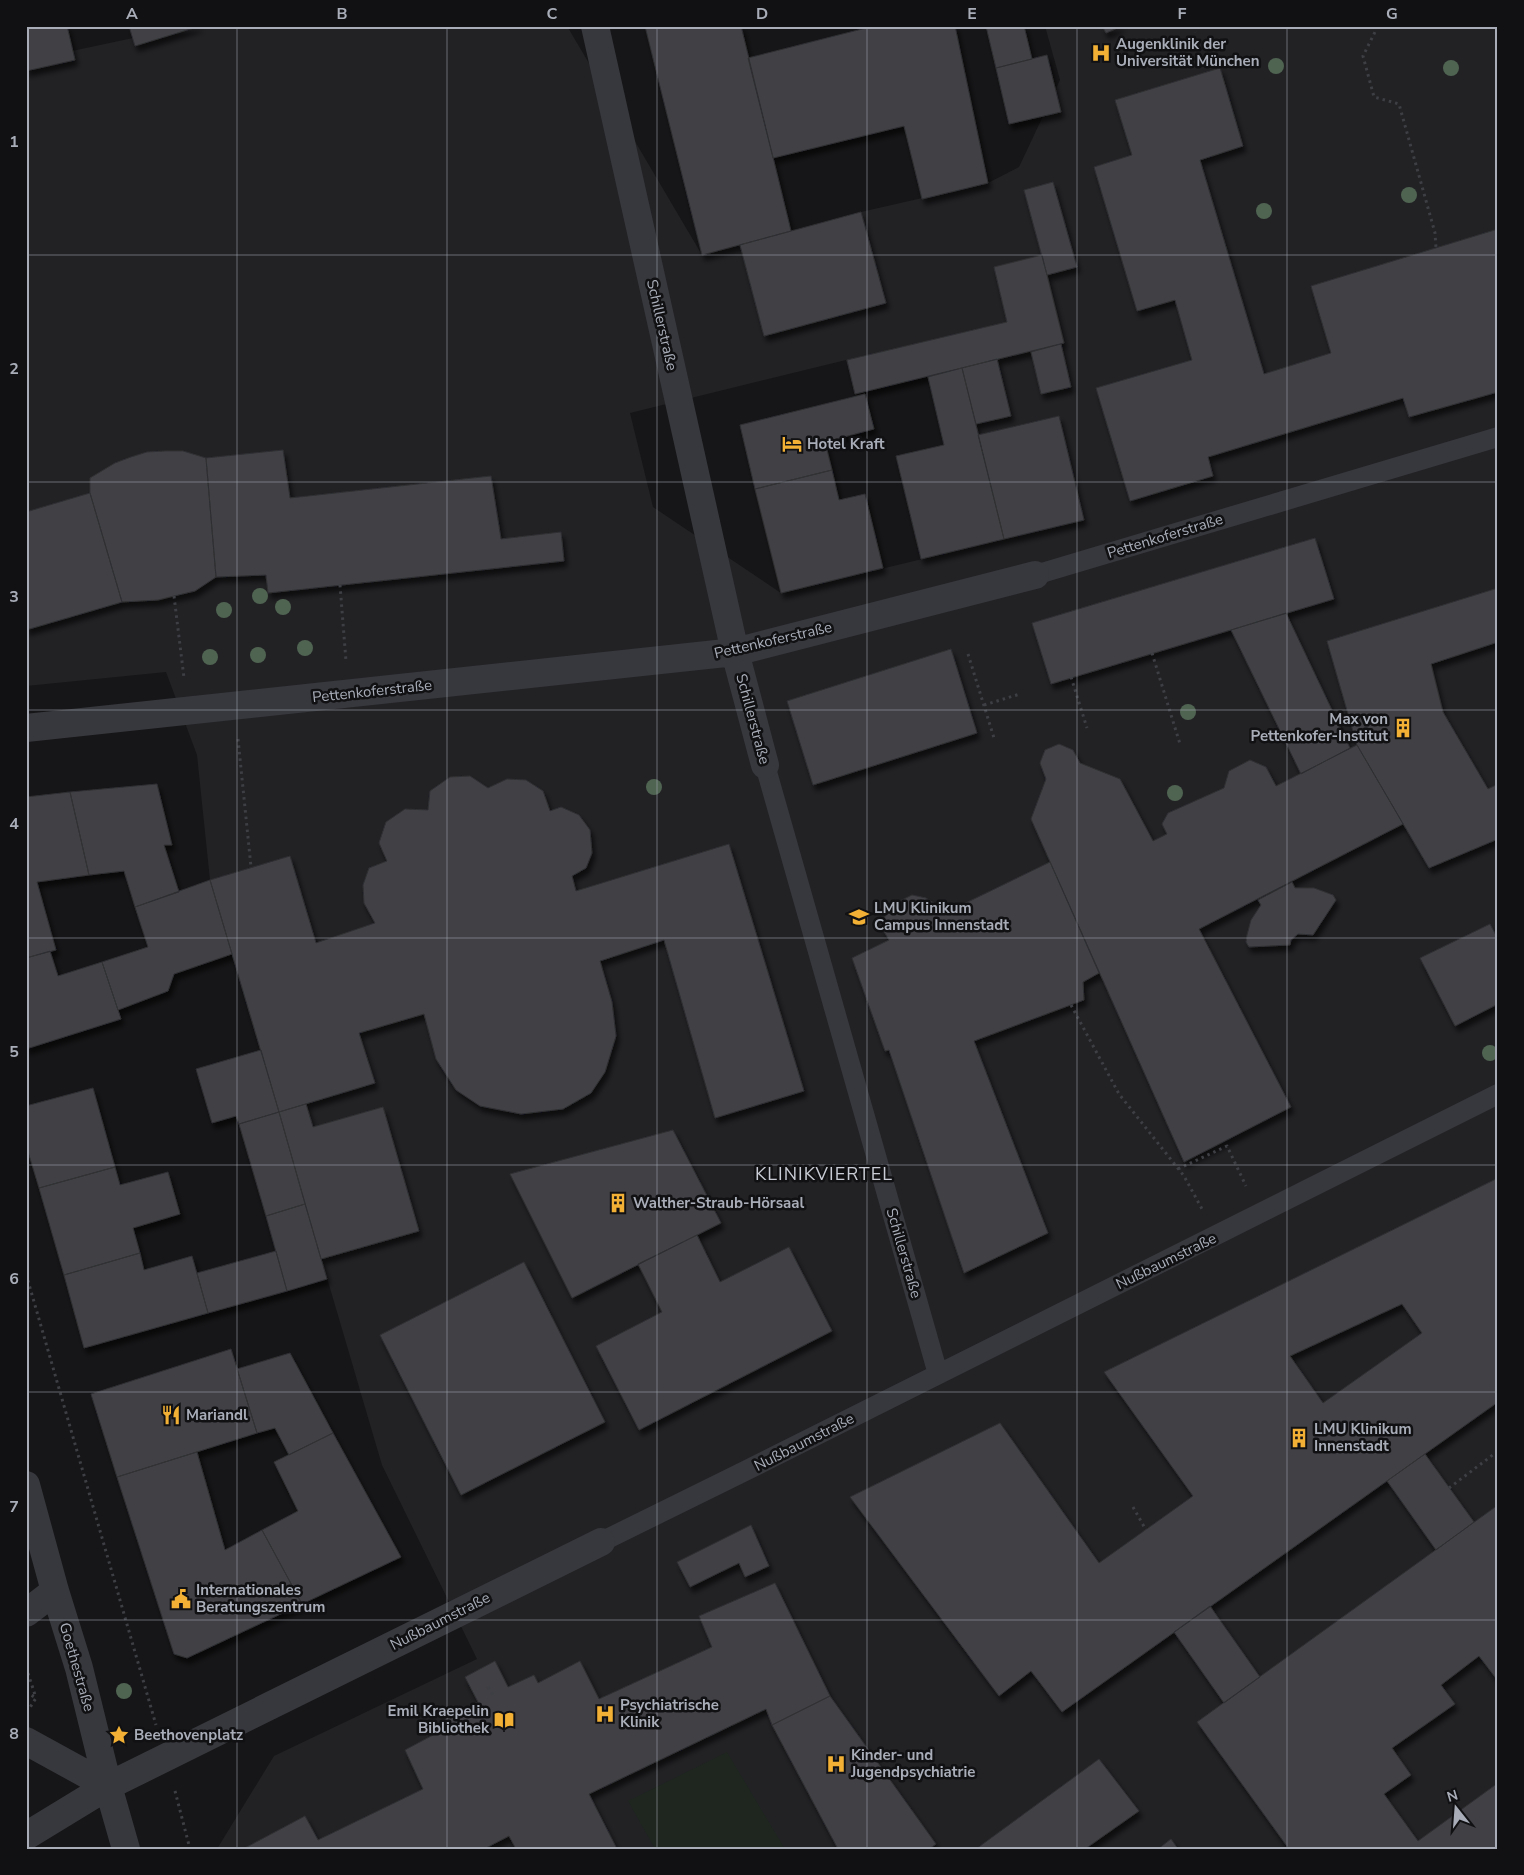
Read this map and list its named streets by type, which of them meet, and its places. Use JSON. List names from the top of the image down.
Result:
{
  "streets": {
    "street": [
      "Schillerstraße",
      "Pettenkoferstraße",
      "Nußbaumstraße",
      "Goethestraße"
    ]
  },
  "crossings": [
    ["Schillerstraße", "Pettenkoferstraße"],
    ["Schillerstraße", "Nußbaumstraße"],
    ["Nußbaumstraße", "Goethestraße"]
  ],
  "districts": ["KLINIKVIERTEL"],
  "places": {
    "hospital": ["Augenklinik der Universität München", "Psychiatrische Klinik", "Kinder- und Jugendpsychiatrie"],
    "hotel": ["Hotel Kraft"],
    "building": ["Max von Pettenkofer-Institut", "Walther-Straub-Hörsaal", "LMU Klinikum Innenstadt"],
    "school or university": ["LMU Klinikum Campus Innenstadt"],
    "restaurant": ["Mariandl"],
    "public building": ["Internationales Beratungszentrum"],
    "library": ["Emil Kraepelin Bibliothek"],
    "place": ["Beethovenplatz"]
  },
  "north": "top",
  "grid": {
    "columns": [
      "A",
      "B",
      "C",
      "D",
      "E",
      "F",
      "G"
    ],
    "rows": [
      "1",
      "2",
      "3",
      "4",
      "5",
      "6",
      "7",
      "8"
    ]
  }
}
